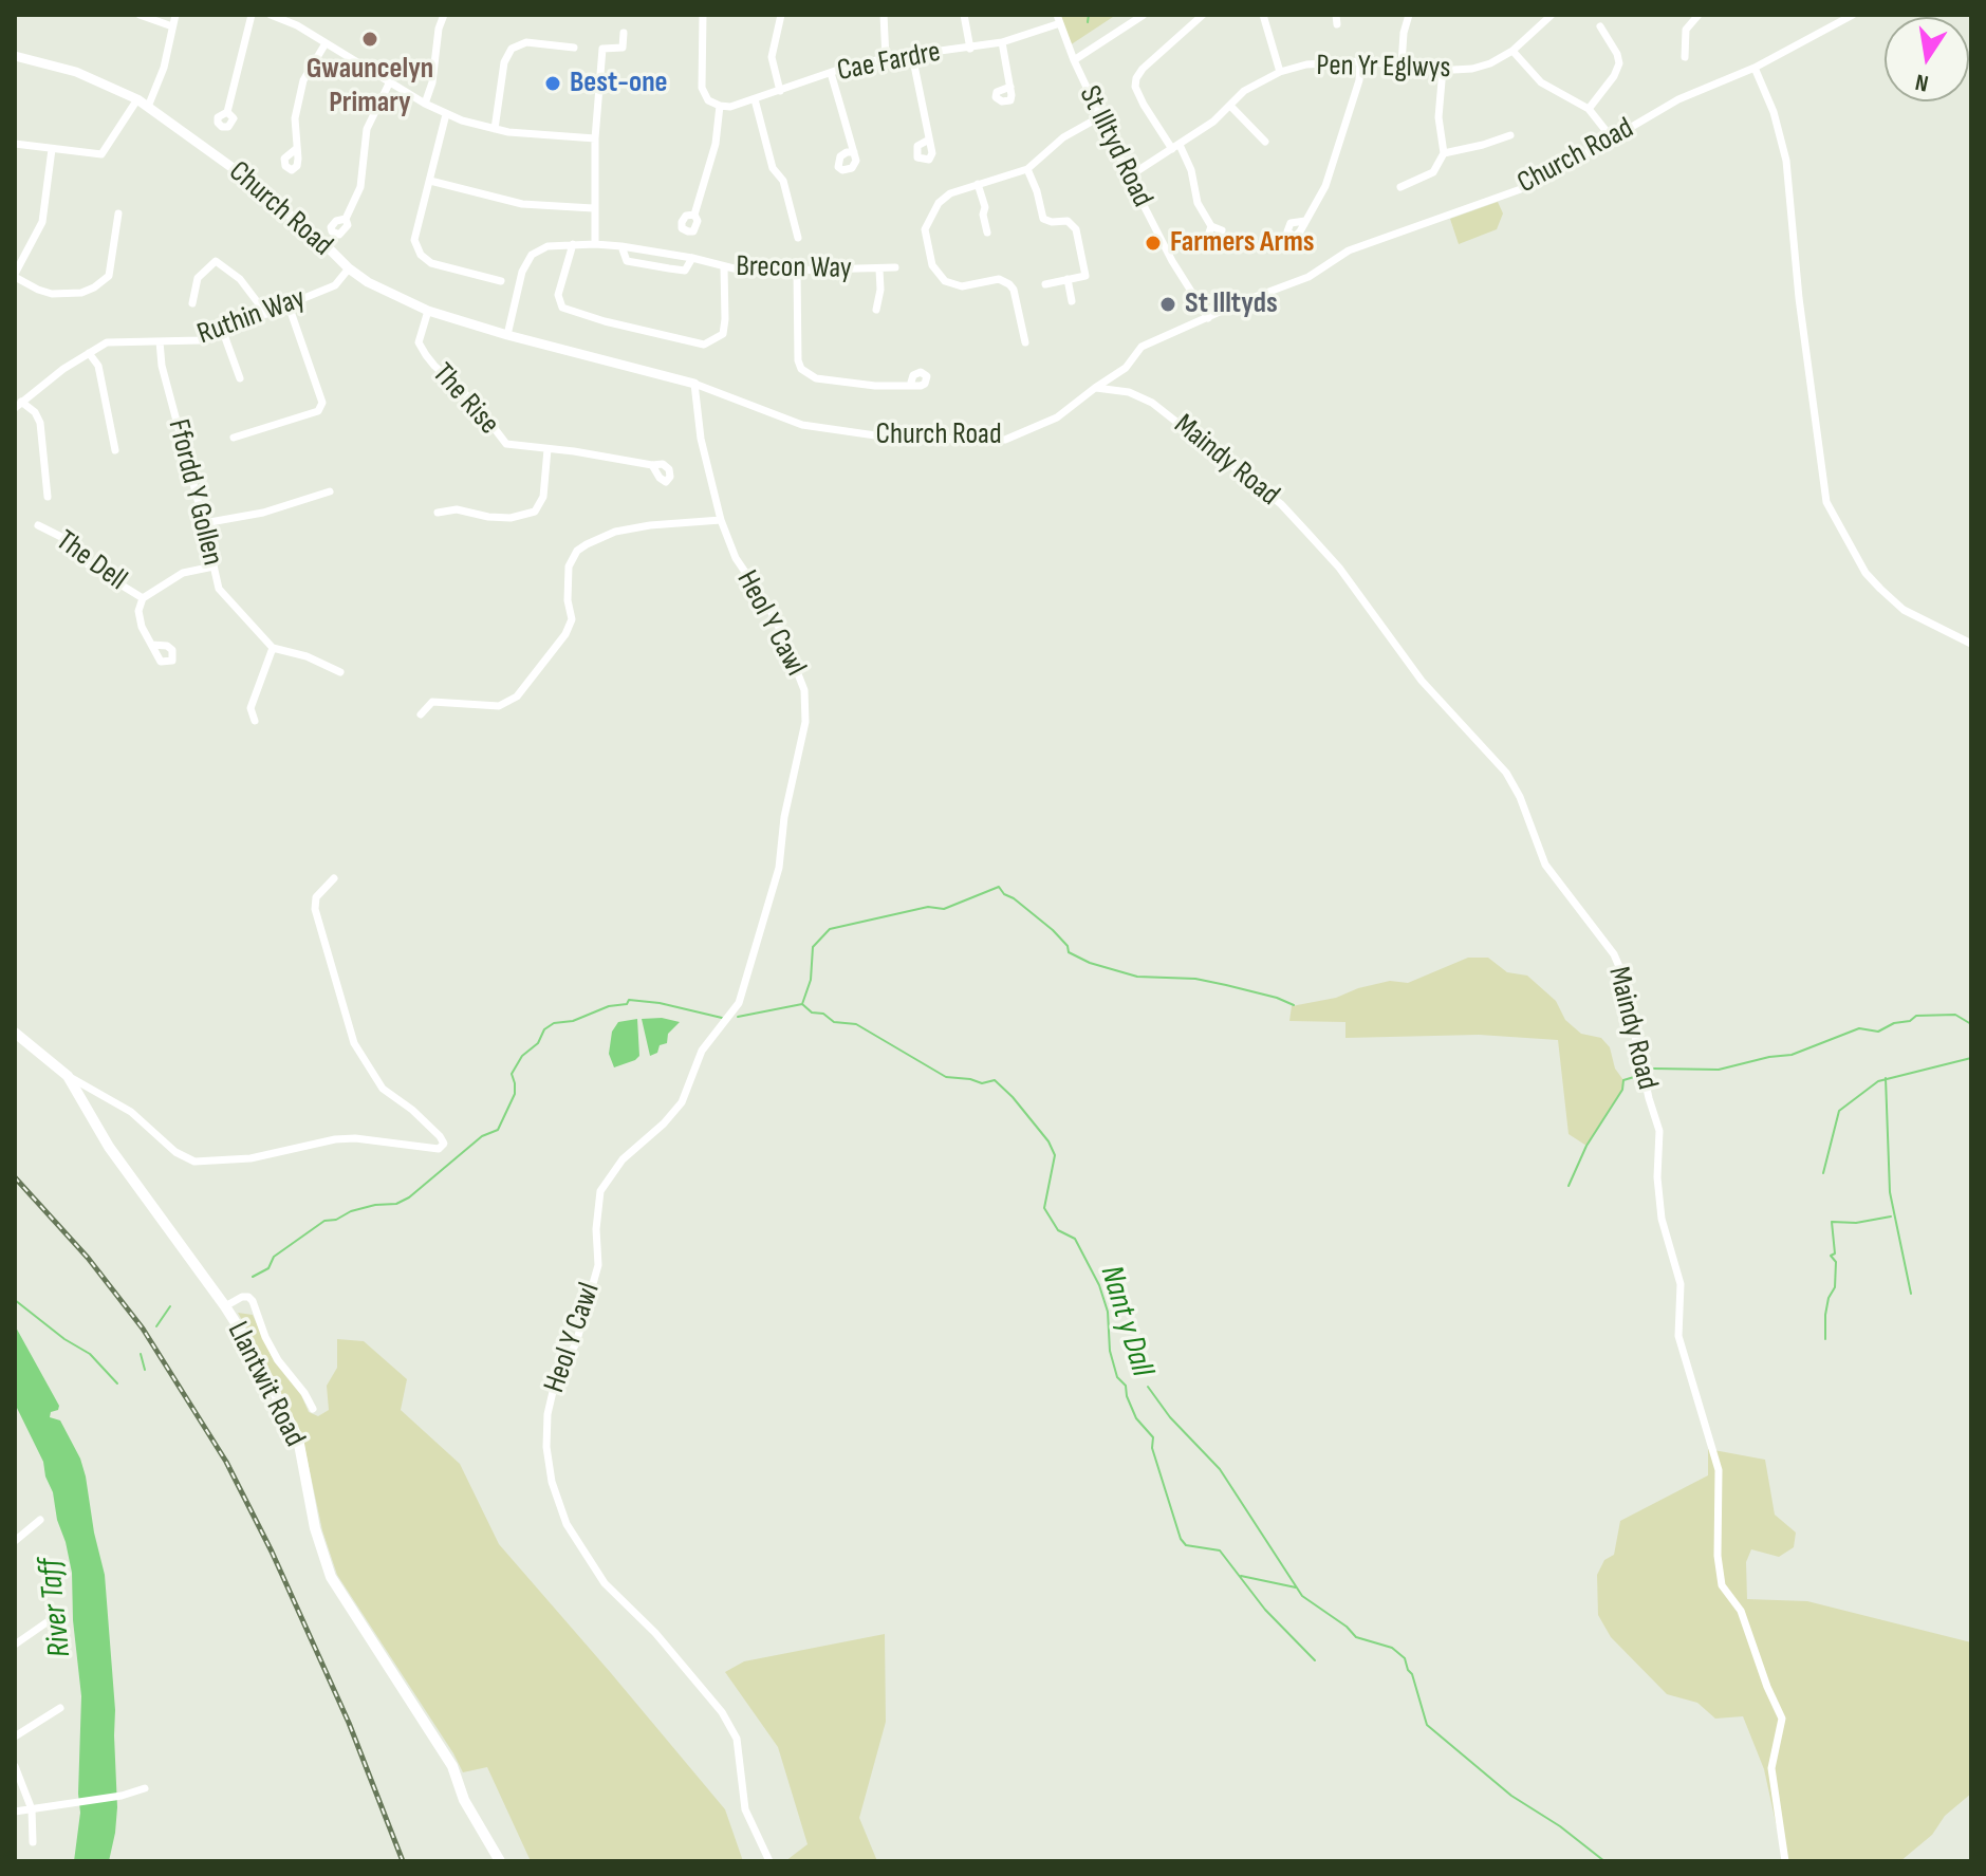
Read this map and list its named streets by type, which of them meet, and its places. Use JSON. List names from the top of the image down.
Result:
{
  "streets": {
    "main road": ["Llantwit Road"],
    "street": [
      "Cae Fardre",
      "Pen Yr Eglwys",
      "St Illtyd Road",
      "Church Road",
      "Brecon Way",
      "Ruthin Way",
      "The Rise",
      "Maindy Road",
      "Ffordd Y Gollen",
      "The Dell",
      "Heol Y Cawl"
    ]
  },
  "crossings": [
    ["Cae Fardre", "St Illtyd Road"],
    ["Pen Yr Eglwys", "St Illtyd Road"],
    ["St Illtyd Road", "Church Road"],
    ["Church Road", "Brecon Way"],
    ["Church Road", "Ruthin Way"],
    ["Church Road", "The Rise"],
    ["Church Road", "Maindy Road"],
    ["Church Road", "Heol Y Cawl"],
    ["Ruthin Way", "Ffordd Y Gollen"],
    ["Ffordd Y Gollen", "The Dell"]
  ],
  "water": ["Nant y Dall", "River Taff"],
  "places": [
    "Gwauncelyn Primary",
    "Best-one",
    "Farmers Arms",
    "St Illtyds"
  ],
  "north": "bottom"
}
